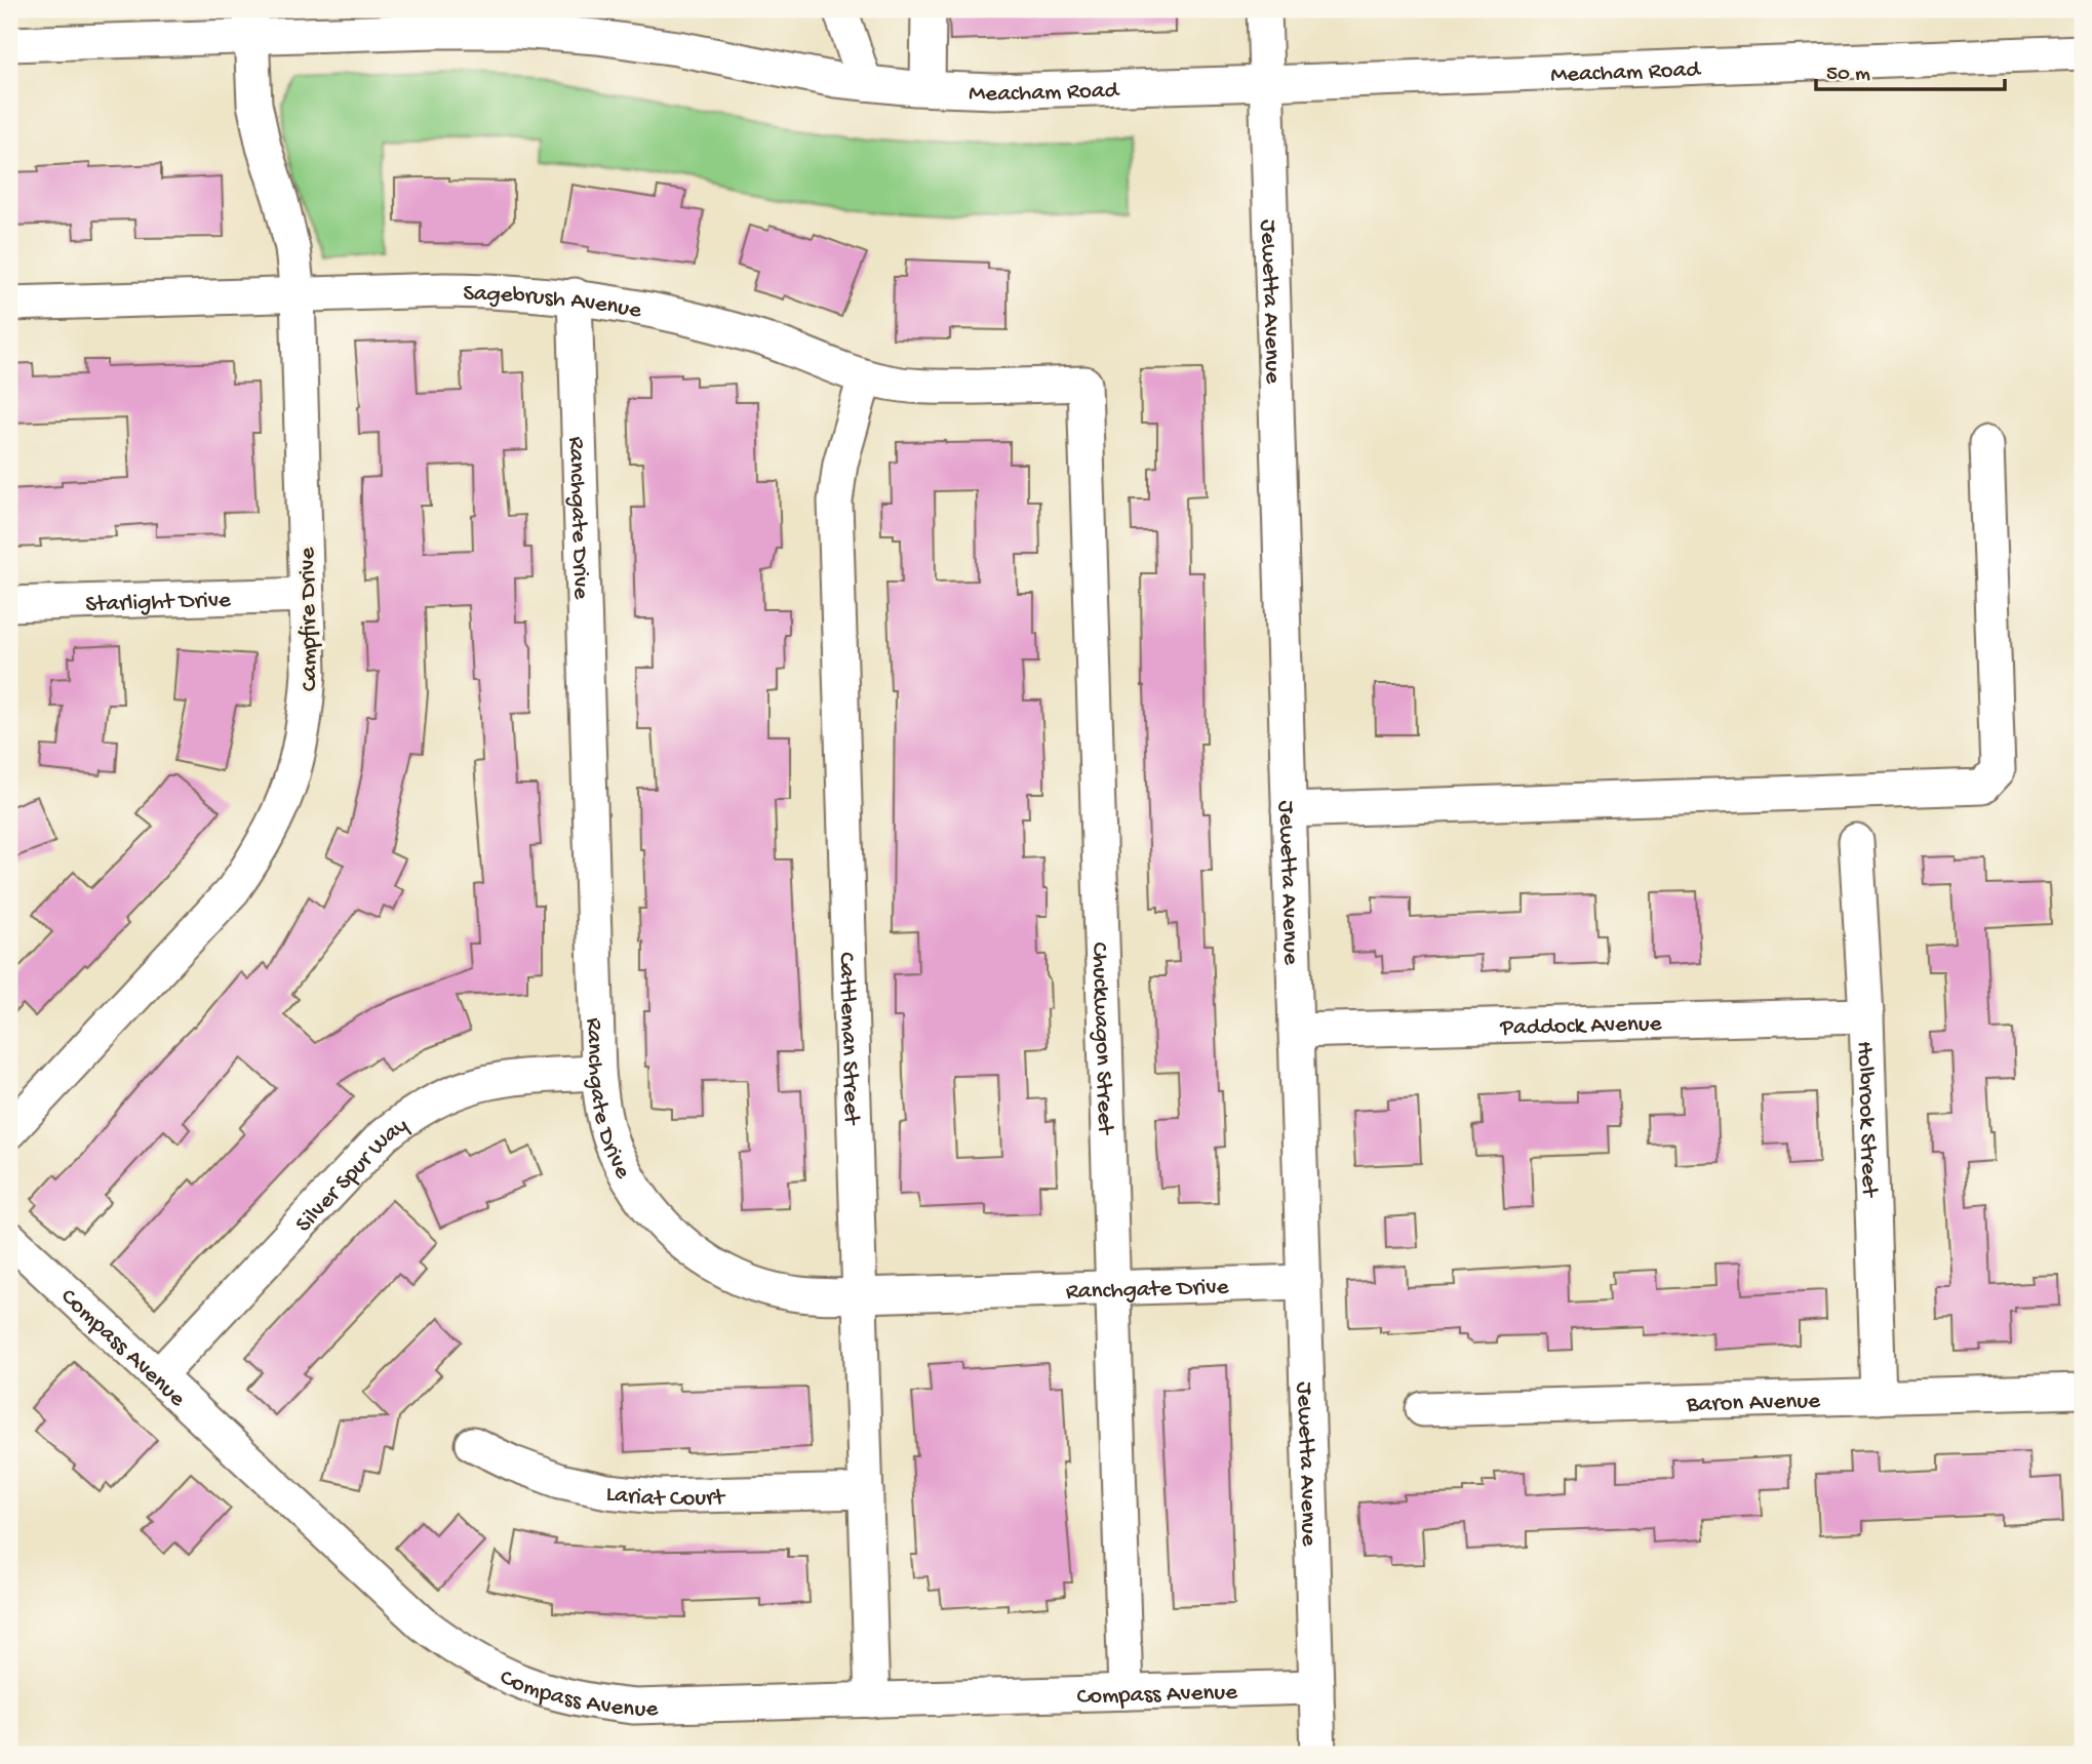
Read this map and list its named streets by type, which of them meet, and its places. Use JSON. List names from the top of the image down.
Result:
{
  "streets": {
    "street": [
      "Meacham Road",
      "Sagebrush Avenue",
      "Jewetta Avenue",
      "Ranchgate Drive",
      "Starlight Drive",
      "Campfire Drive",
      "Paddock Avenue",
      "Cattleman Street",
      "Chuckwagon Street",
      "Holbrook Street",
      "Silver Spur Way",
      "Compass Avenue",
      "Baron Avenue",
      "Lariat Court"
    ]
  },
  "crossings": [
    ["Meacham Road", "Jewetta Avenue"],
    ["Meacham Road", "Campfire Drive"],
    ["Sagebrush Avenue", "Ranchgate Drive"],
    ["Sagebrush Avenue", "Campfire Drive"],
    ["Sagebrush Avenue", "Cattleman Street"],
    ["Sagebrush Avenue", "Chuckwagon Street"],
    ["Jewetta Avenue", "Ranchgate Drive"],
    ["Jewetta Avenue", "Paddock Avenue"],
    ["Jewetta Avenue", "Compass Avenue"],
    ["Ranchgate Drive", "Cattleman Street"],
    ["Ranchgate Drive", "Chuckwagon Street"],
    ["Ranchgate Drive", "Silver Spur Way"],
    ["Starlight Drive", "Campfire Drive"],
    ["Paddock Avenue", "Holbrook Street"],
    ["Cattleman Street", "Compass Avenue"],
    ["Cattleman Street", "Lariat Court"],
    ["Chuckwagon Street", "Compass Avenue"],
    ["Holbrook Street", "Baron Avenue"],
    ["Silver Spur Way", "Compass Avenue"]
  ],
  "scale_bar": "50 m"
}
